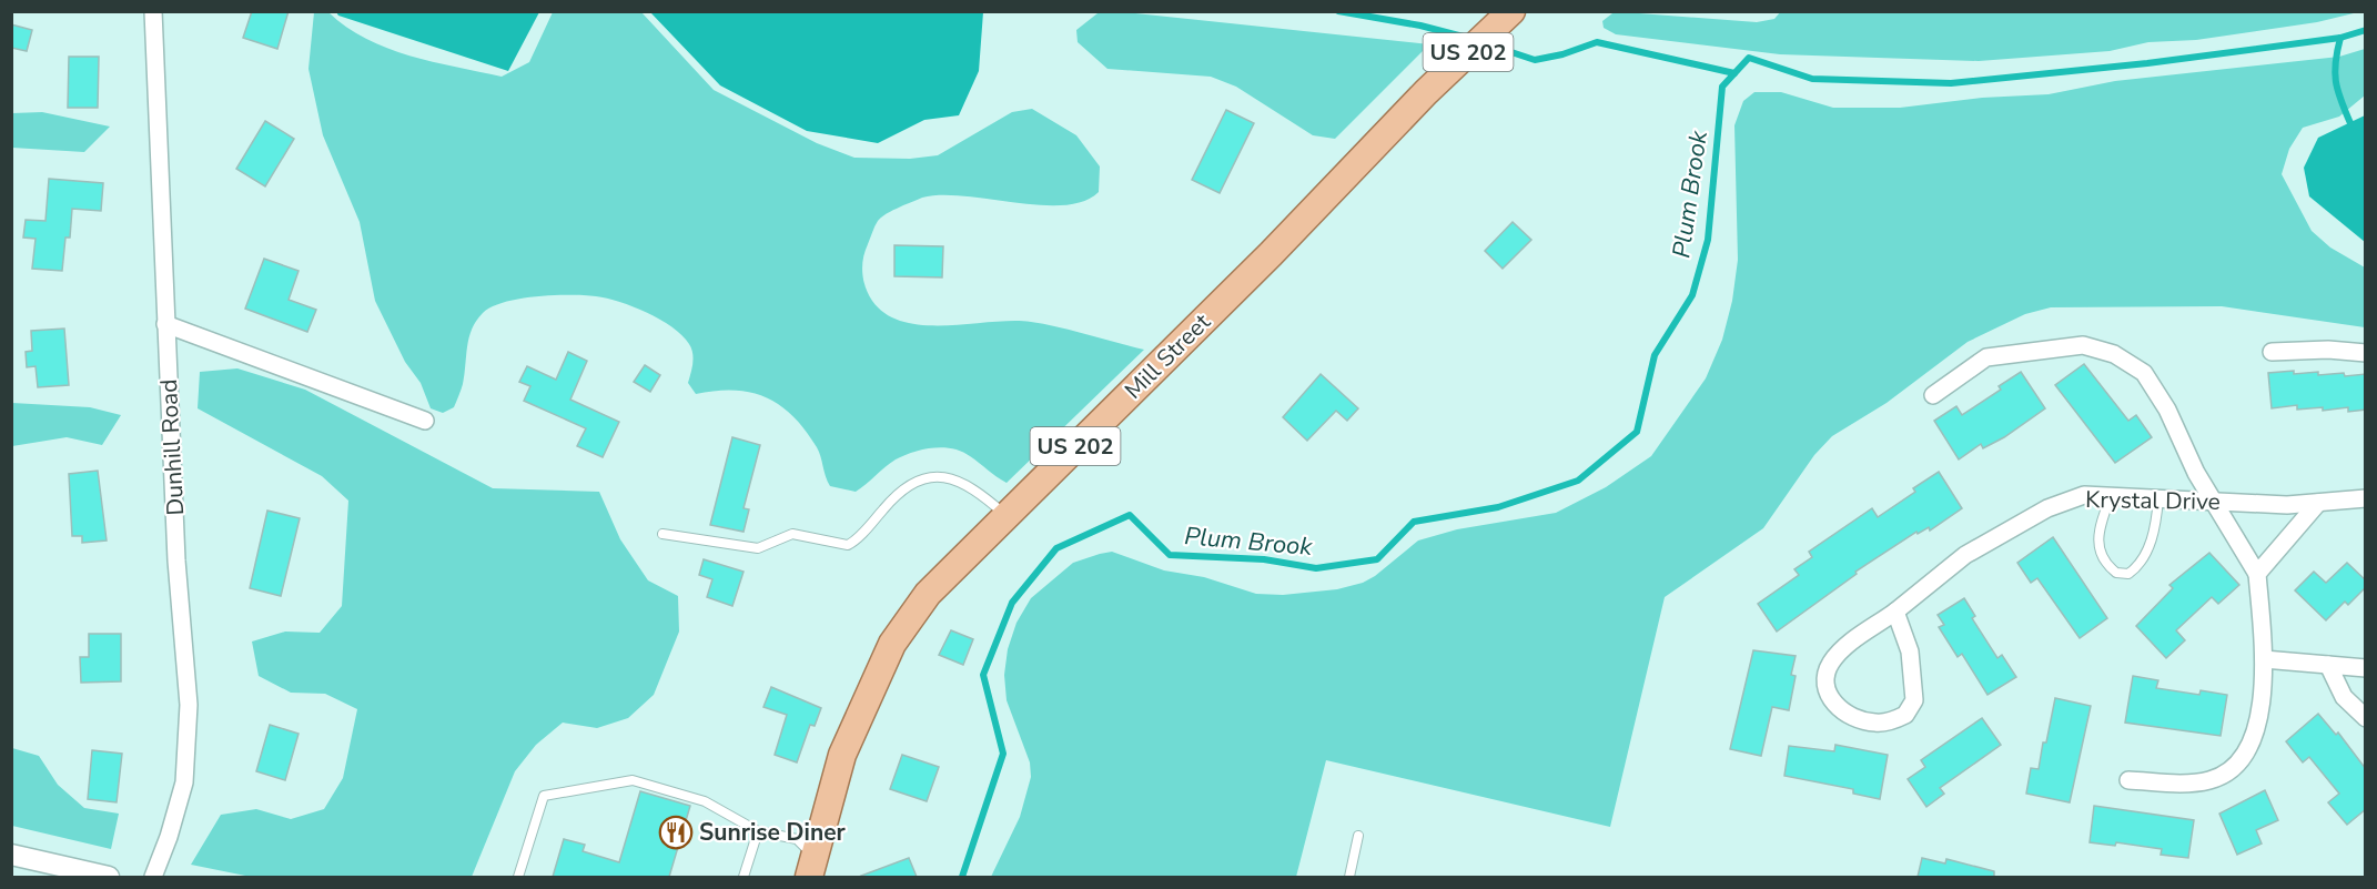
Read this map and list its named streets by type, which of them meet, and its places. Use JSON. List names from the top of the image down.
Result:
{
  "streets": {
    "main road": ["US 202", "Mill Street"],
    "street": ["Dunhill Road", "Krystal Drive"]
  },
  "water": ["Plum Brook"],
  "places": {
    "restaurant": ["Sunrise Diner"]
  }
}
